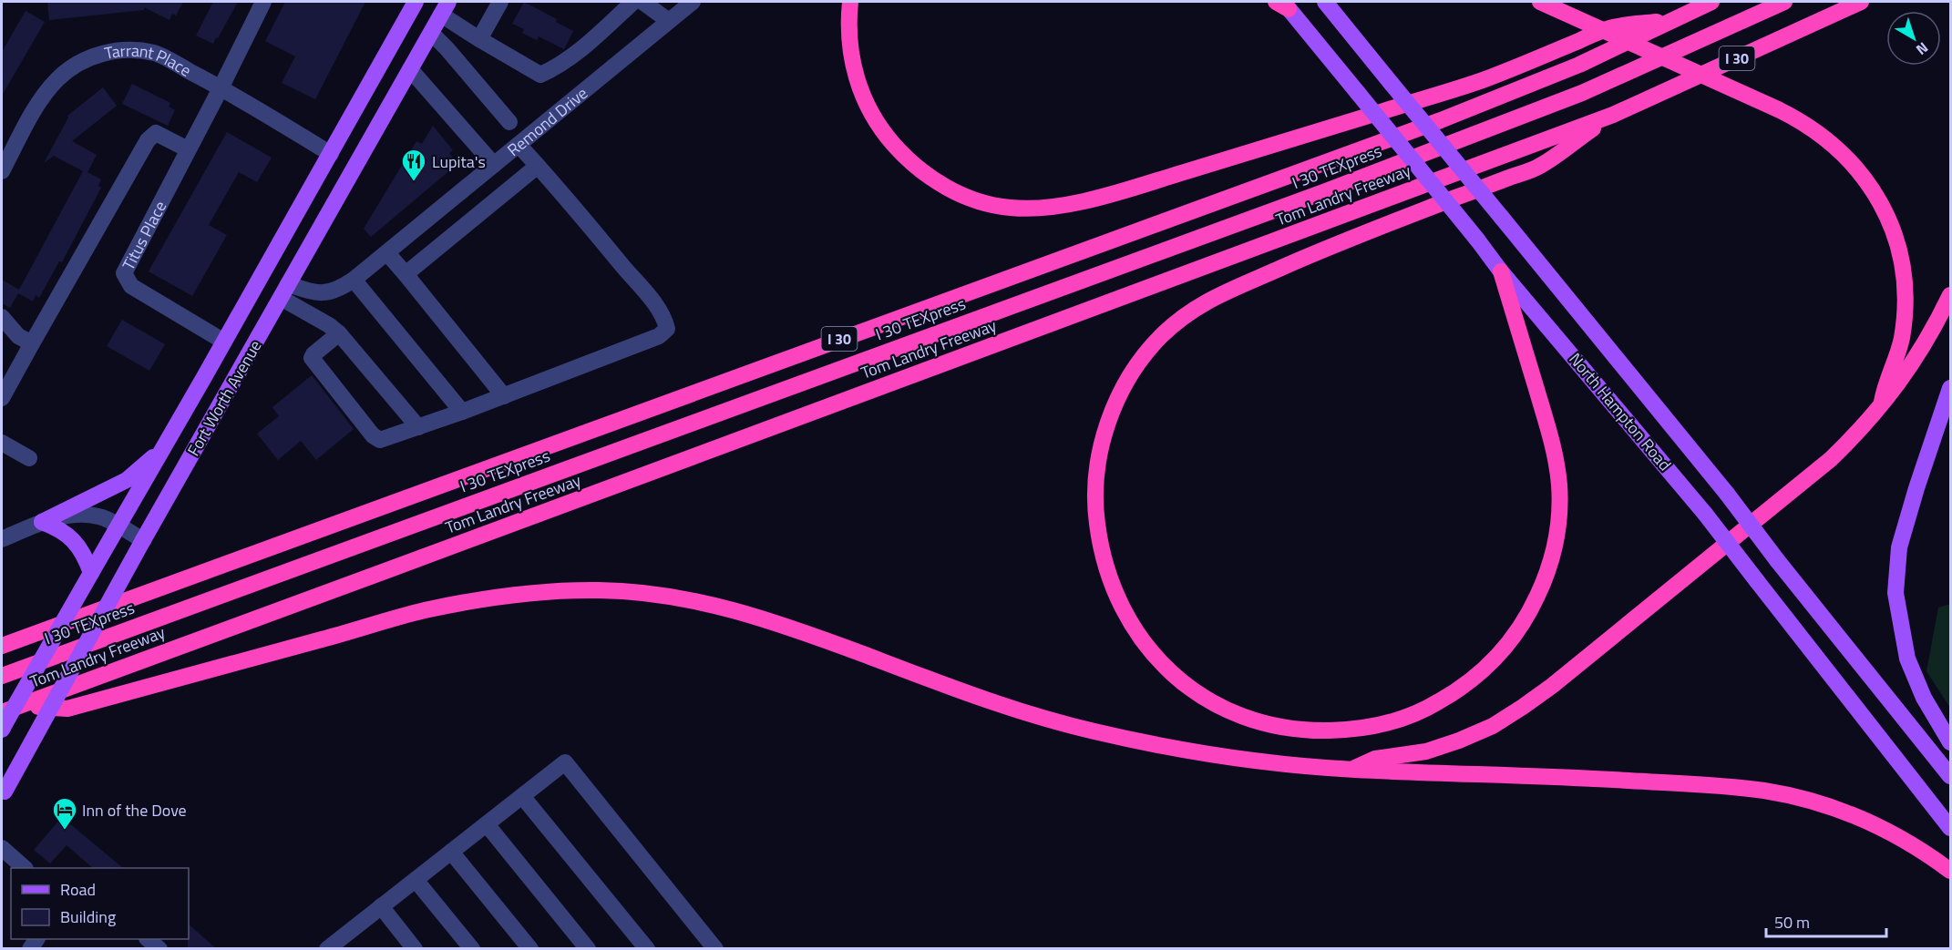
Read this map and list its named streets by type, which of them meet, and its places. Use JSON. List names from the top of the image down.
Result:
{
  "streets": {
    "highway": ["I 30", "I 30 TEXpress", "Tom Landry Freeway"],
    "main road": ["Fort Worth Avenue", "North Hampton Road"],
    "street": ["Tarrant Place", "Remond Drive", "Titus Place"]
  },
  "crossings": [
    ["Tarrant Place", "Titus Place"],
    ["Tarrant Place", "Fort Worth Avenue"],
    ["Remond Drive", "Fort Worth Avenue"],
    ["Titus Place", "Fort Worth Avenue"]
  ],
  "places": {
    "restaurant": ["Lupita's"],
    "hotel": ["Inn of the Dove"]
  },
  "legend": ["Road", "Building"],
  "scale_bar": "50 m",
  "north": "bottom right"
}
